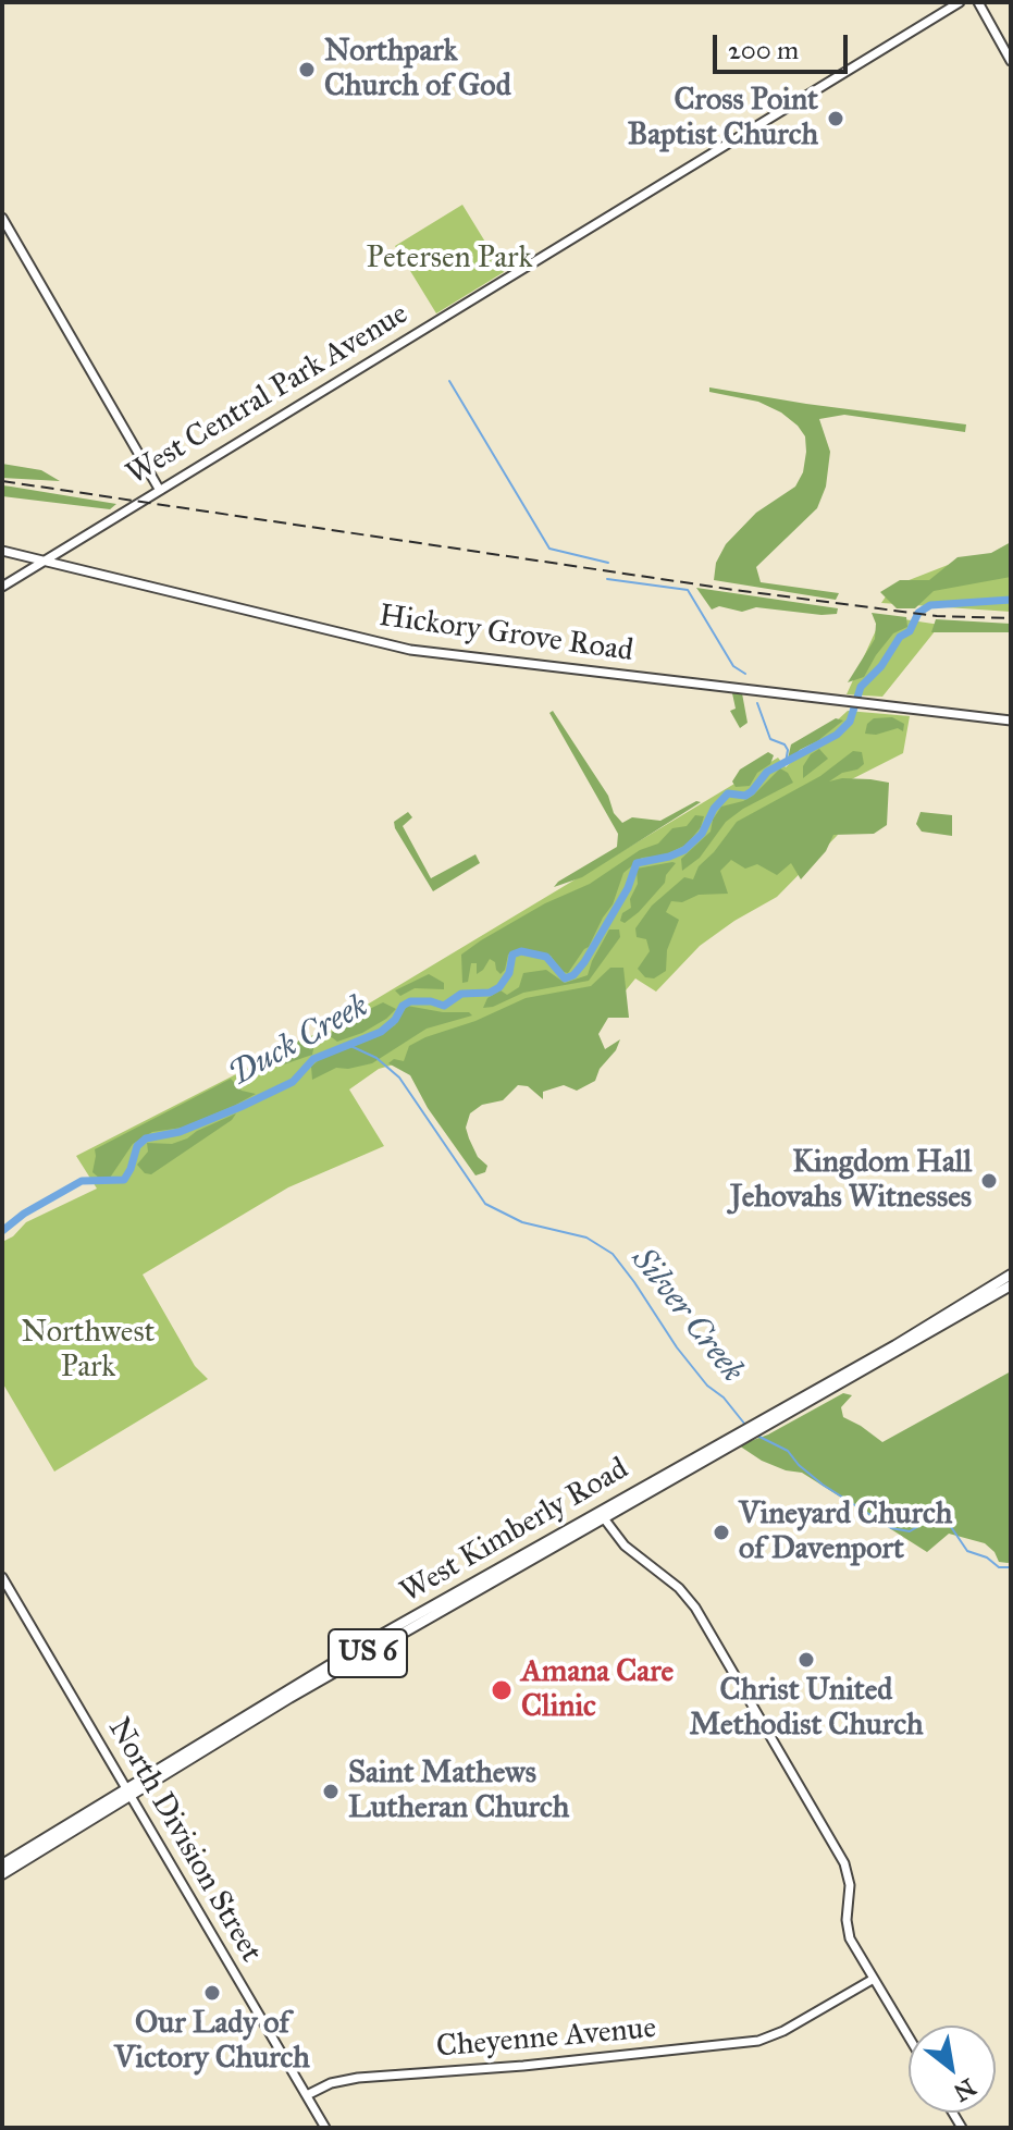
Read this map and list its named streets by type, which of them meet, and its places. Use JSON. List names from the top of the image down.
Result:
{
  "streets": {
    "main road": ["West Kimberly Road", "US 6"],
    "street": [
      "West Central Park Avenue",
      "Hickory Grove Road",
      "North Division Street",
      "Cheyenne Avenue"
    ]
  },
  "crossings": [
    ["West Central Park Avenue", "Hickory Grove Road"],
    ["West Kimberly Road", "North Division Street"],
    ["North Division Street", "Cheyenne Avenue"]
  ],
  "water": ["Duck Creek", "Silver Creek"],
  "parks": ["Petersen Park", "Northwest Park"],
  "places": [
    "Northpark Church of God",
    "Cross Point Baptist Church",
    "Kingdom Hall Jehovahs Witnesses",
    "Vineyard Church of Davenport",
    "Christ United Methodist Church",
    "Amana Care Clinic",
    "Saint Mathews Lutheran Church",
    "Our Lady of Victory Church"
  ],
  "scale_bar": "200 m",
  "north": "bottom right"
}
